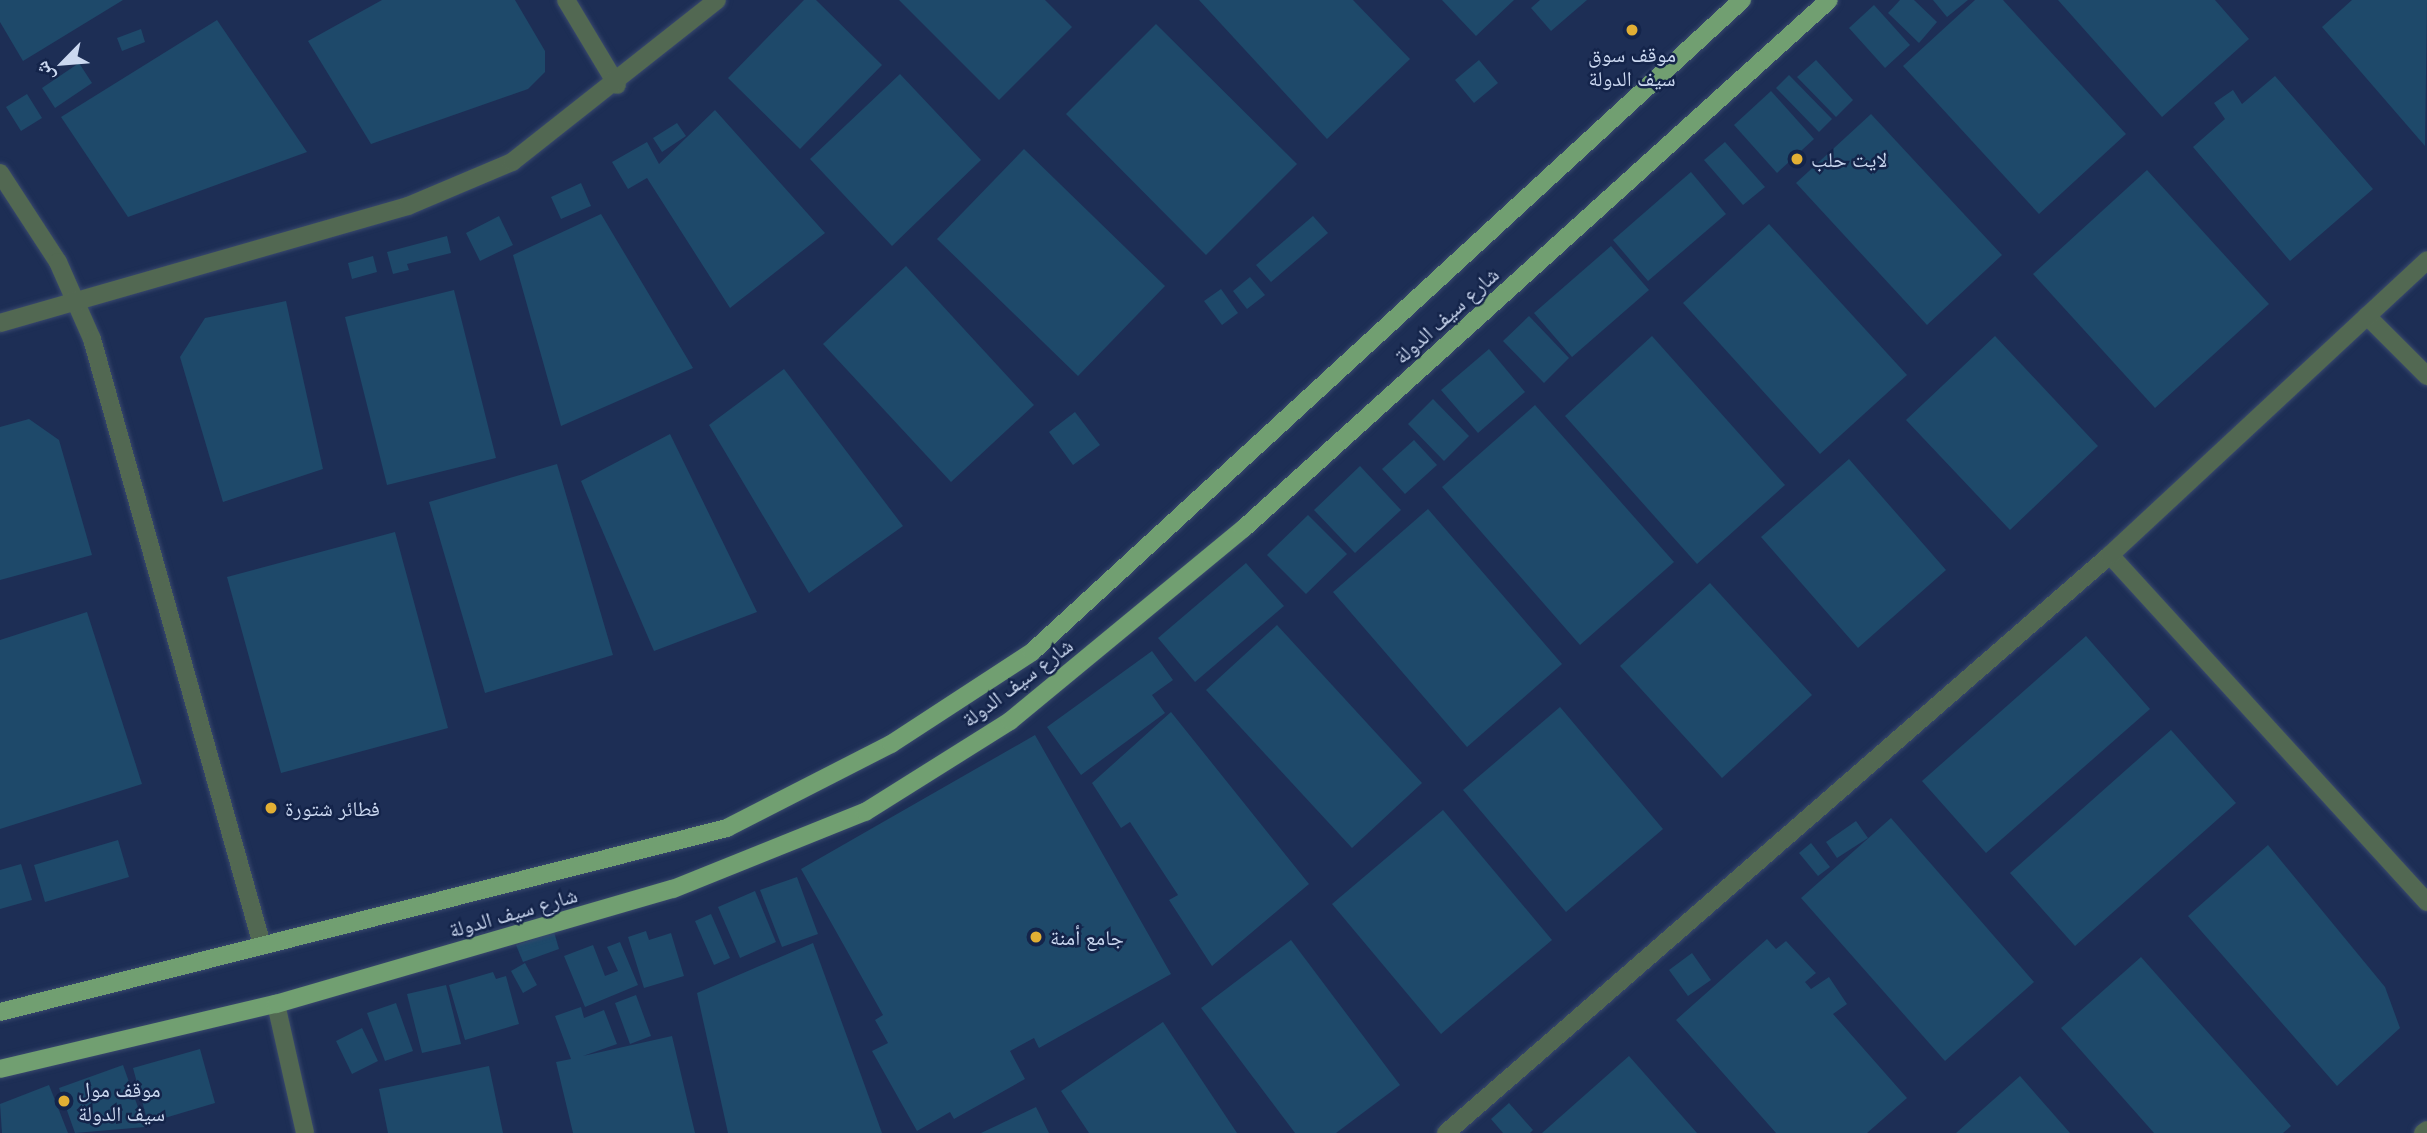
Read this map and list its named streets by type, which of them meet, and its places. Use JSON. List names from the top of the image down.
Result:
{
  "streets": {
    "main road": ["شارع سيف الدولة"]
  },
  "places": [
    "موقف سوق سيف الدولة",
    "لايت حلب",
    "فطائر شتورة",
    "جامع أمنة",
    "موقف مول سيف الدولة"
  ],
  "north": "bottom left"
}
